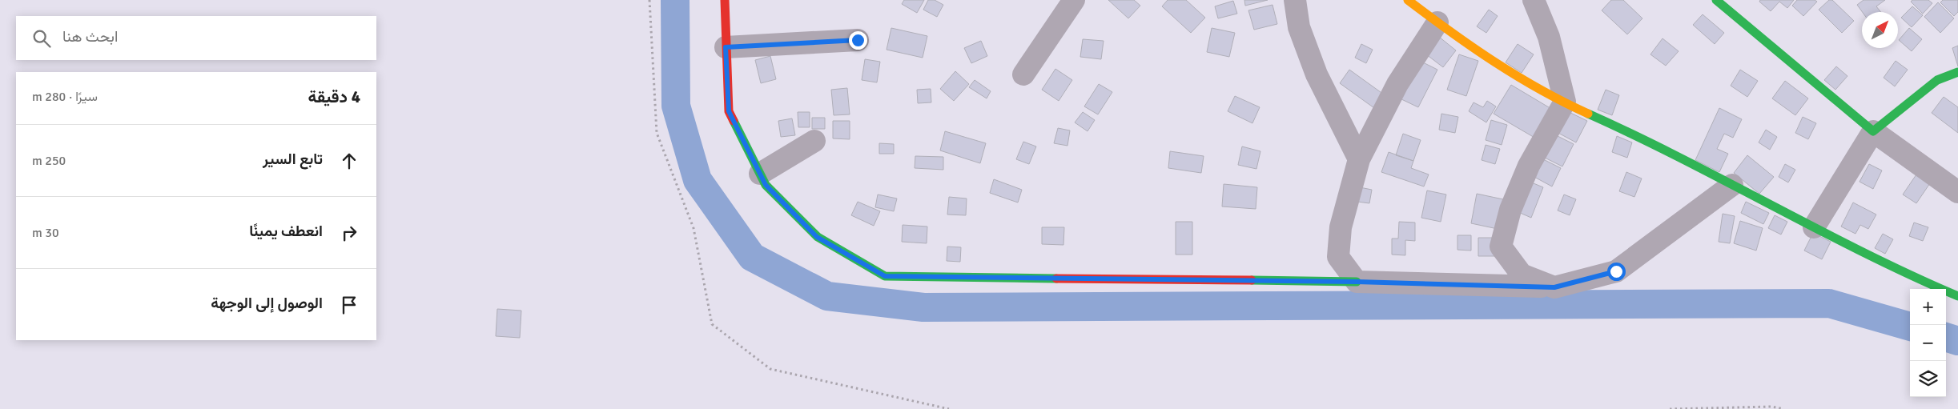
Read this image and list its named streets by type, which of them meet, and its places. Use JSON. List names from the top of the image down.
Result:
{
  "north": "top right",
  "page": {
    "search": "ابحث هنا",
    "heading": ["4 دقيقة", "سيرًا · 280 m"],
    "list": [
      ["تابع السير", "250 m"],
      ["انعطف يمينًا", "30 m"],
      "الوصول إلى الوجهة"
    ],
    "map_buttons": ["+", "−"]
  }
}
